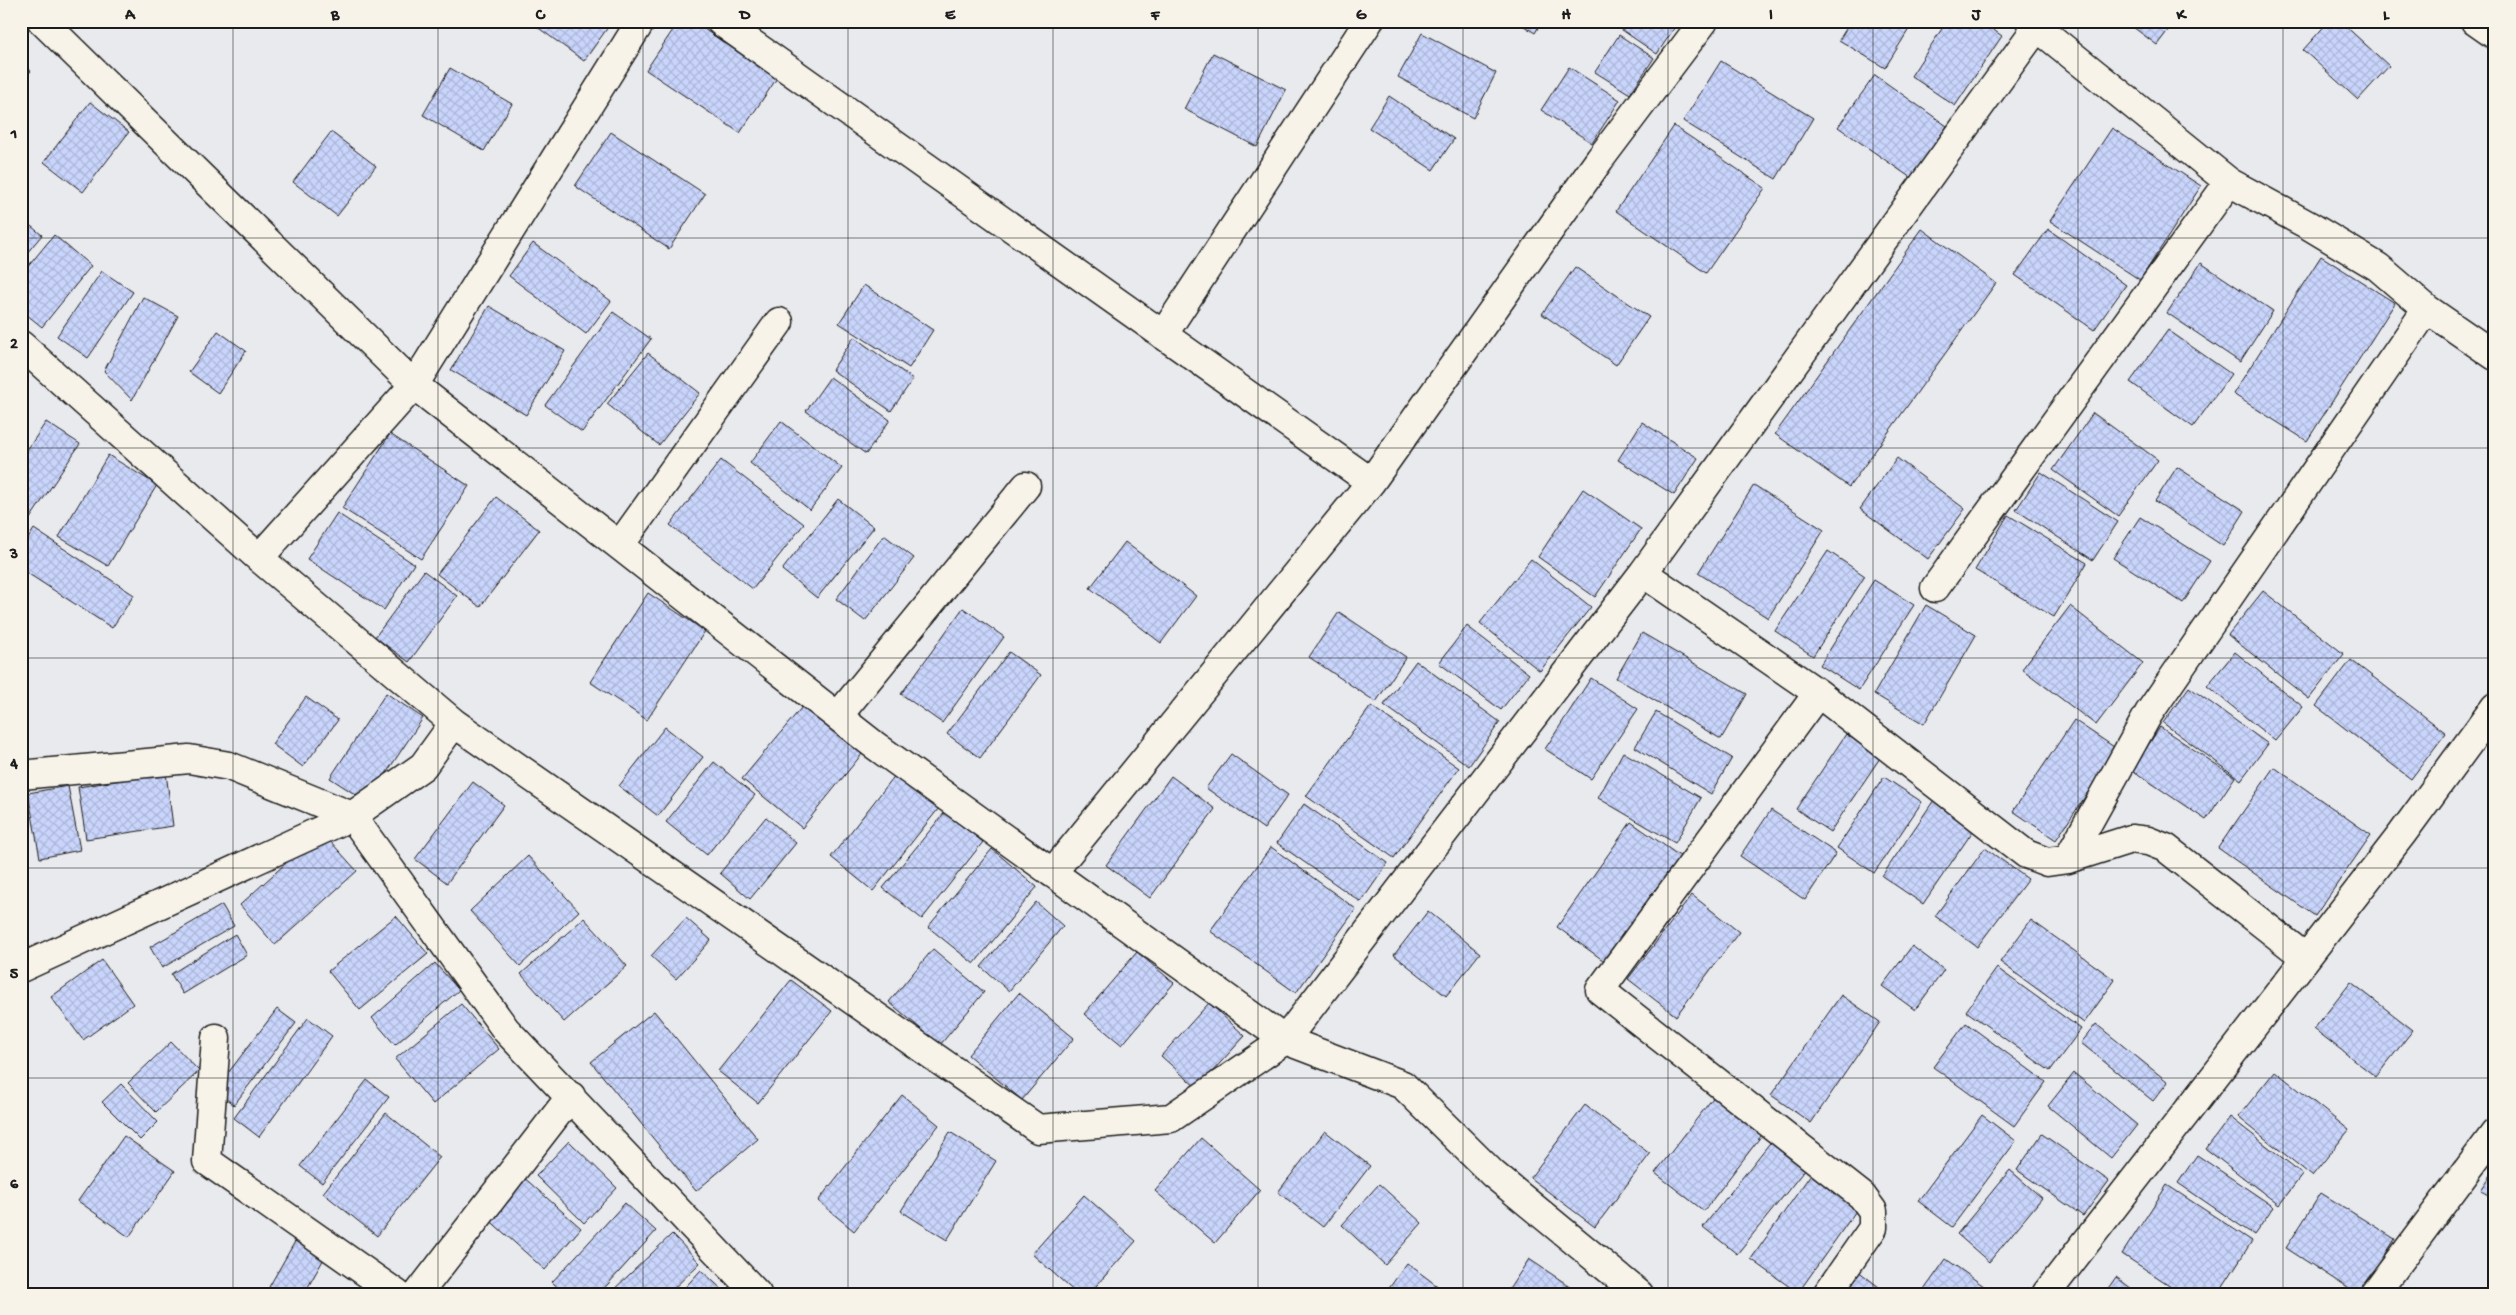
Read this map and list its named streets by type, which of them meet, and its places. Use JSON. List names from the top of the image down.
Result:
{
  "grid": {
    "columns": [
      "A",
      "B",
      "C",
      "D",
      "E",
      "F",
      "G",
      "H",
      "I",
      "J",
      "K",
      "L"
    ],
    "rows": [
      "1",
      "2",
      "3",
      "4",
      "5",
      "6"
    ]
  }
}
